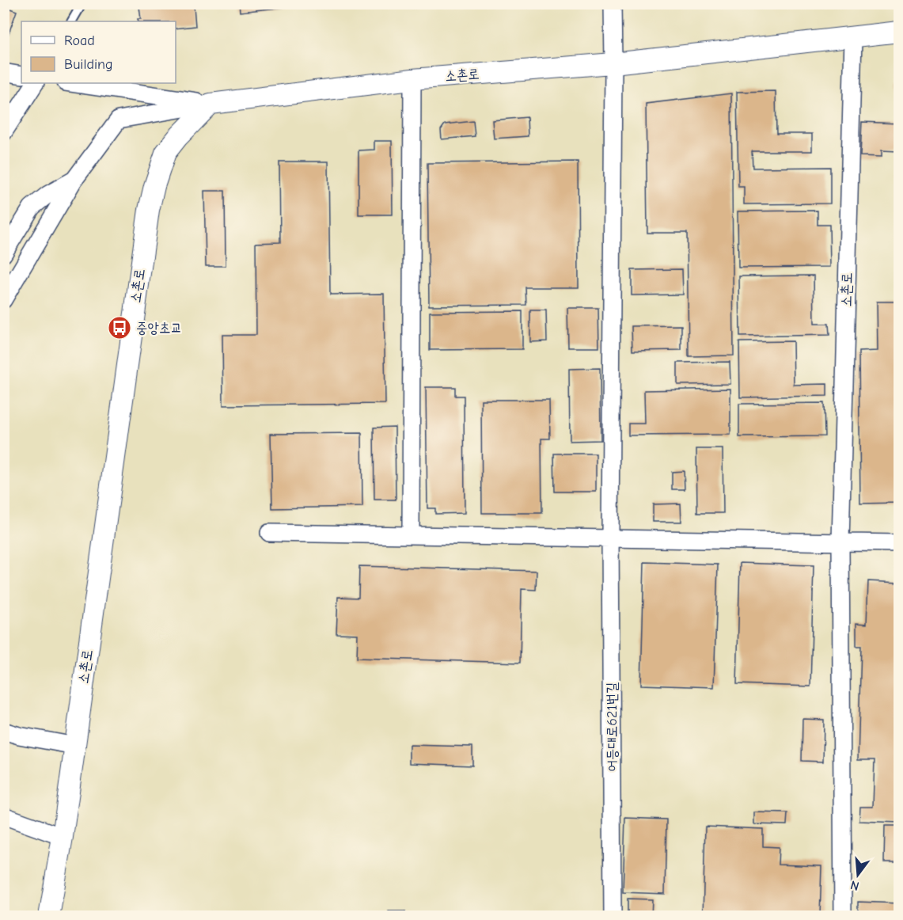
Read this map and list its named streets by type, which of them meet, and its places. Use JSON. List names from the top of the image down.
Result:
{
  "streets": {
    "street": ["소촌로", "어등대로621번길"]
  },
  "places": {
    "bus stop": ["중앙초교"]
  },
  "legend": ["Road", "Building"],
  "north": "bottom"
}
